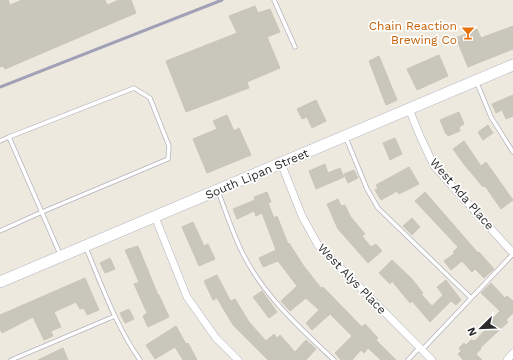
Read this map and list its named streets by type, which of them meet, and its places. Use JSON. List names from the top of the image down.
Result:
{
  "streets": {
    "street": ["South Lipan Street", "West Ada Place", "West Alys Place"]
  },
  "crossings": [
    ["South Lipan Street", "West Ada Place"],
    ["South Lipan Street", "West Alys Place"]
  ],
  "places": {
    "bar": ["Chain Reaction Brewing Co"]
  },
  "north": "bottom left"
}
